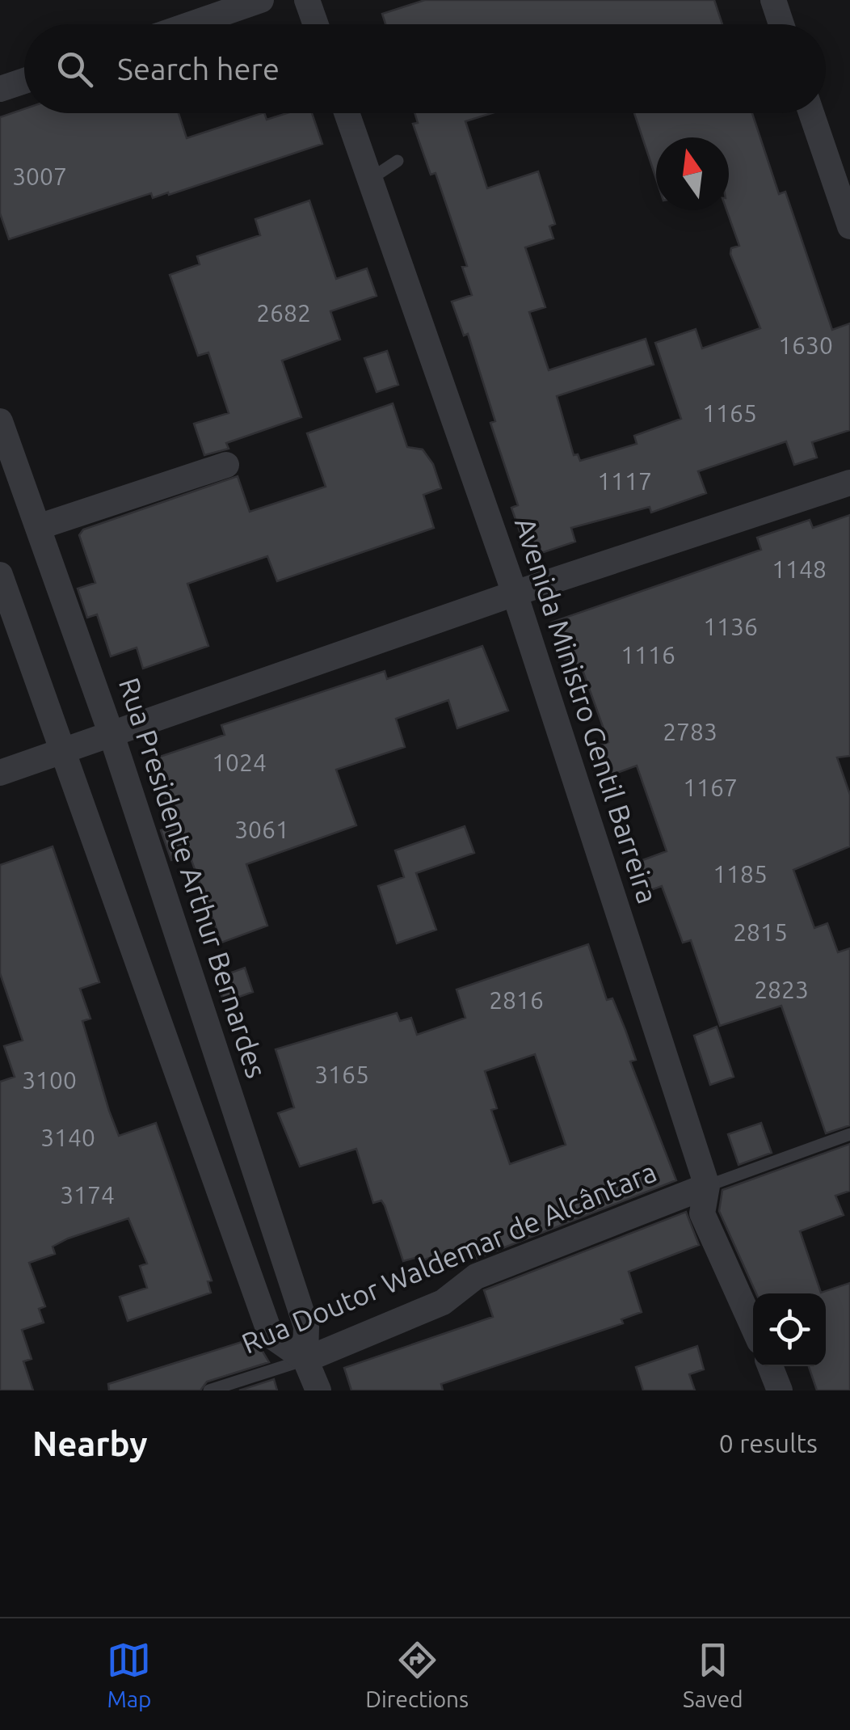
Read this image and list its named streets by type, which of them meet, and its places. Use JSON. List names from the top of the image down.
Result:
{
  "streets": {
    "street": ["Avenida Ministro Gentil Barreira", "Rua Presidente Arthur Bernardes", "Rua Doutor Waldemar de Alcântara"]
  },
  "crossings": [
    ["Avenida Ministro Gentil Barreira", "Rua Doutor Waldemar de Alcântara"],
    ["Rua Presidente Arthur Bernardes", "Rua Doutor Waldemar de Alcântara"]
  ],
  "house_numbers": [
    "3007",
    "2682",
    "1630",
    "1165",
    "1117",
    "1148",
    "1136",
    "1116",
    "2783",
    "1024",
    "1167",
    "3061",
    "1185",
    "2815",
    "2823",
    "2816",
    "3165",
    "3100",
    "3140",
    "3174"
  ],
  "north": "top",
  "page": {
    "search": "Search here",
    "heading": ["Nearby", "0 results"],
    "nav": ["Map", "Directions", "Saved"]
  }
}
